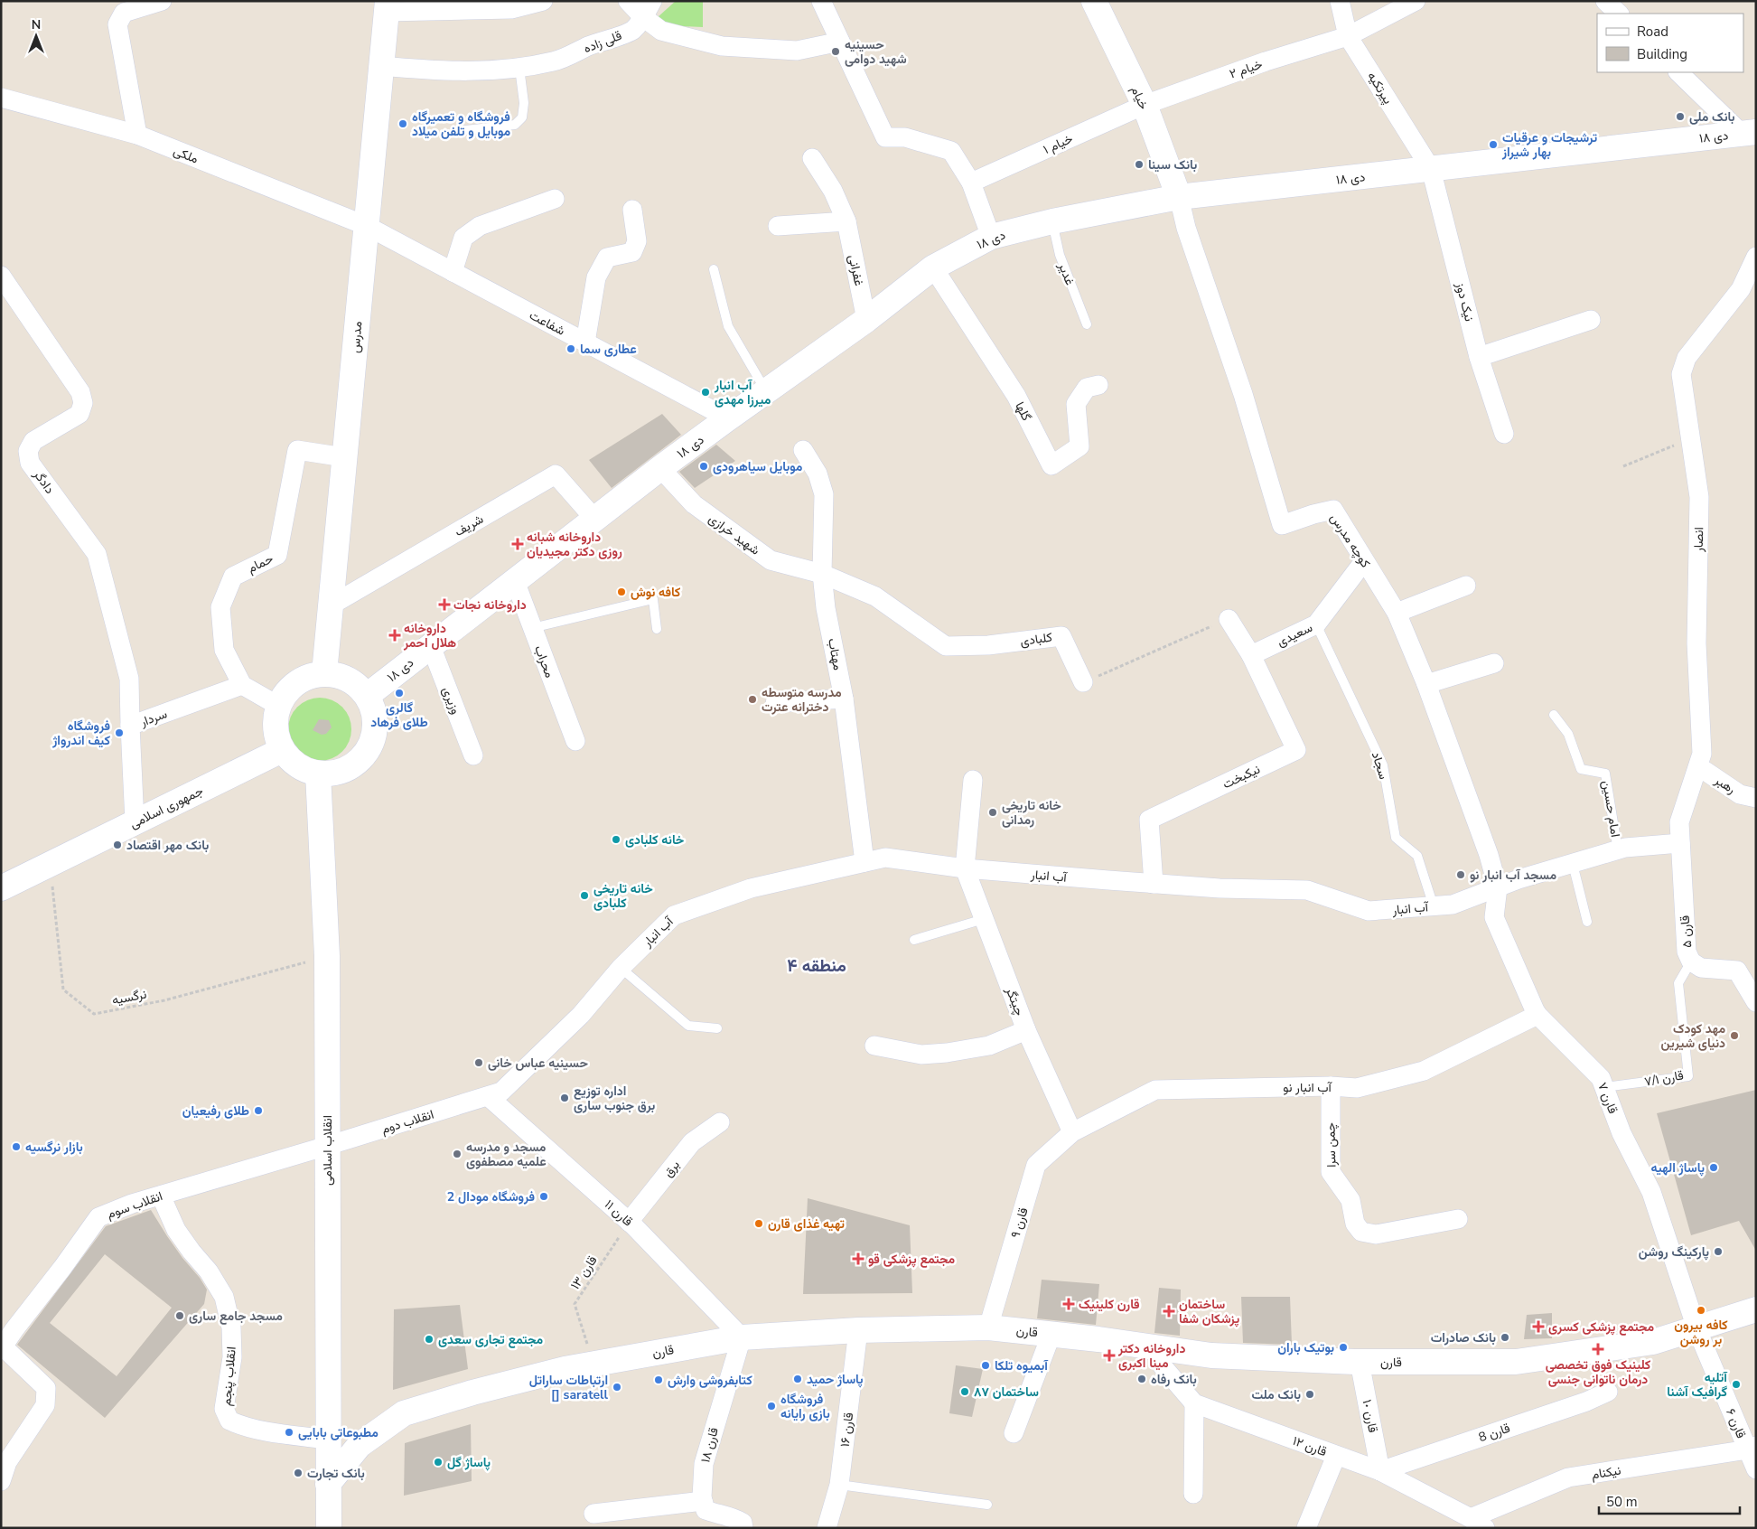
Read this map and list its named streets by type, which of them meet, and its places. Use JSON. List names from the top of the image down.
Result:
{
  "streets": {
    "main road": [
      "خیام",
      "۱۸ دی",
      "مدرس",
      "جمهوری اسلامی",
      "انقلاب اسلامی",
      "قارن"
    ],
    "street": [
      "قلی زاده",
      "خیام ۲",
      "پیرتکیه",
      "خیام ۱",
      "ملکی",
      "غفرانی",
      "نیک دوز",
      "شفاعت",
      "گلها",
      "دادگر",
      "شریف",
      "شهید خرازی",
      "انصار",
      "کوچه مدرس",
      "حمام",
      "سعیدی",
      "کلبادی",
      "مهتاب",
      "محراب",
      "وزیری",
      "سردار",
      "نیکبخت",
      "رهبر",
      "آب انبار",
      "قارن ۵",
      "چیتگر",
      "آب انبار نو",
      "قارن ٧",
      "انقلاب دوم",
      "چمن سرا",
      "برق",
      "انقلاب سوم",
      "قارن ۱۱",
      "قارن ٩",
      "انقلاب پنجم",
      "قارن ١٠",
      "قارن ۶",
      "قارن ۱۶",
      "قارن 8",
      "قارن ۱۸",
      "قارن ۱۲",
      "نیکنام"
    ],
    "lane": [
      "غدیر",
      "سجاد",
      "امام حسین",
      "قارن ۷/۱"
    ],
    "path": ["نرگسیه", "قارن ۱۳"]
  },
  "crossings": [
    ["قلی زاده", "مدرس"],
    ["خیام ۲", "پیرتکیه"],
    ["خیام ۲", "خیام"],
    ["خیام ۲", "خیام ۱"],
    ["پیرتکیه", "۱۸ دی"],
    ["پیرتکیه", "نیک دوز"],
    ["خیام", "۱۸ دی"],
    ["خیام", "خیام ۱"],
    ["خیام", "کوچه مدرس"],
    ["۱۸ دی", "غفرانی"],
    ["۱۸ دی", "غدیر"],
    ["۱۸ دی", "نیک دوز"],
    ["۱۸ دی", "شفاعت"],
    ["۱۸ دی", "مدرس"],
    ["۱۸ دی", "گلها"],
    ["۱۸ دی", "شریف"],
    ["۱۸ دی", "شهید خرازی"],
    ["۱۸ دی", "کوچه مدرس"],
    ["۱۸ دی", "محراب"],
    ["۱۸ دی", "وزیری"],
    ["۱۸ دی", "جمهوری اسلامی"],
    ["۱۸ دی", "انقلاب اسلامی"],
    ["ملکی", "شفاعت"],
    ["ملکی", "مدرس"],
    ["شفاعت", "مدرس"],
    ["مدرس", "شریف"],
    ["مدرس", "حمام"],
    ["مدرس", "جمهوری اسلامی"],
    ["مدرس", "انقلاب اسلامی"],
    ["دادگر", "سردار"],
    ["شهید خرازی", "کلبادی"],
    ["شهید خرازی", "مهتاب"],
    ["انصار", "رهبر"],
    ["انصار", "آب انبار"],
    ["انصار", "قارن ۵"],
    ["کوچه مدرس", "سعیدی"],
    ["کوچه مدرس", "آب انبار"],
    ["کوچه مدرس", "قارن ٧"],
    ["حمام", "سردار"],
    ["سعیدی", "سجاد"],
    ["سعیدی", "نیکبخت"],
    ["کلبادی", "مهتاب"],
    ["مهتاب", "آب انبار"],
    ["سردار", "جمهوری اسلامی"],
    ["سجاد", "آب انبار"],
    ["نیکبخت", "آب انبار"],
    ["جمهوری اسلامی", "نرگسیه"],
    ["جمهوری اسلامی", "انقلاب اسلامی"],
    ["امام حسین", "آب انبار"],
    ["آب انبار", "قارن ۵"],
    ["آب انبار", "چیتگر"],
    ["آب انبار", "قارن ٧"],
    ["آب انبار", "انقلاب دوم"],
    ["آب انبار", "قارن ۱۱"],
    ["قارن ۵", "قارن ۷/۱"],
    ["نرگسیه", "انقلاب اسلامی"],
    ["چیتگر", "آب انبار نو"],
    ["چیتگر", "قارن ٩"],
    ["قارن ۷/۱", "قارن ٧"],
    ["آب انبار نو", "قارن ٧"],
    ["آب انبار نو", "چمن سرا"],
    ["آب انبار نو", "قارن ٩"],
    ["قارن ٧", "قارن"],
    ["قارن ٧", "قارن ۶"],
    ["انقلاب دوم", "انقلاب اسلامی"],
    ["انقلاب دوم", "انقلاب سوم"],
    ["انقلاب دوم", "قارن ۱۱"],
    ["انقلاب اسلامی", "انقلاب سوم"],
    ["انقلاب اسلامی", "قارن"],
    ["انقلاب اسلامی", "انقلاب پنجم"],
    ["برق", "قارن ۱۱"],
    ["برق", "قارن ۱۳"],
    ["انقلاب سوم", "انقلاب پنجم"],
    ["قارن ۱۱", "قارن ۱۳"],
    ["قارن ۱۱", "قارن"],
    ["قارن ۱۱", "قارن ۱۸"],
    ["قارن ٩", "قارن"],
    ["قارن ۱۳", "قارن"],
    ["قارن", "قارن ١٠"],
    ["قارن", "قارن ۶"],
    ["قارن", "قارن ۱۶"],
    ["قارن", "قارن ۱۸"],
    ["قارن", "قارن ۱۲"],
    ["قارن ١٠", "قارن 8"],
    ["قارن ١٠", "قارن ۱۲"],
    ["قارن ۶", "نیکنام"],
    ["قارن 8", "قارن ۱۲"],
    ["قارن ۱۲", "نیکنام"]
  ],
  "districts": ["منطقه ۴"],
  "places": {
    "other": [
      "حسینیه شهید دوامی",
      "بانک ملی",
      "فروشگاه و تعمیرگاه موبایل و تلفن میلاد",
      "ترشیجات و عرقیات بهار شیراز",
      "بانک سینا",
      "عطاری سما",
      "آب انبار میرزا مهدی",
      "موبایل سیاهرودی",
      "کافه نوش",
      "گالری طلای فرهاد",
      "مدرسه متوسطه دخترانه عترت",
      "فروشگاه کیف اندرواژ",
      "خانه تاریخی رمدانی",
      "خانه کلبادی",
      "بانک مهر اقتصاد",
      "مسجد آب انبار نو",
      "خانه تاریخی کلبادی",
      "مهد کودک دنیای شیرین",
      "حسینیه عباس خانی",
      "اداره توزیع برق جنوب ساری",
      "طلای رفیعیان",
      "بازار نرگسیه",
      "مسجد و مدرسه علمیه مصطفوی",
      "پاساژ الهیه",
      "فروشگاه مودال 2",
      "تهیه غذای قارن",
      "پارکینگ روشن",
      "کافه بیرون بر روشن",
      "مسجد جامع ساری",
      "بانک صادرات",
      "مجتمع تجاری سعدی",
      "بوتیک باران",
      "آبمیوه تلکا",
      "پاساژ حمید",
      "بانک رفاه",
      "کتابفروشی وارش",
      "آتلیه گرافیک آشنا",
      "ارتباطات ساراتل [] saratell",
      "ساختمان ٨٧",
      "بانک ملت",
      "فروشگاه بازی رایانه",
      "مطبوعاتی بابایی",
      "پاساژ گل",
      "بانک تجارت"
    ],
    "health": [
      "داروخانه شبانه روزی دکتر مجیدیان",
      "داروخانه نجات",
      "داروخانه هلال احمر",
      "مجتمع پزشکی قو",
      "قارن کلینیک",
      "ساختمان پزشکان شفا",
      "مجتمع پزشکی کسری",
      "کلینیک فوق تخصصی درمان ناتوانی جنسی",
      "داروخانه دکتر مینا اکبری"
    ]
  },
  "legend": ["Road", "Building"],
  "scale_bar": "50 m",
  "north": "top"
}
